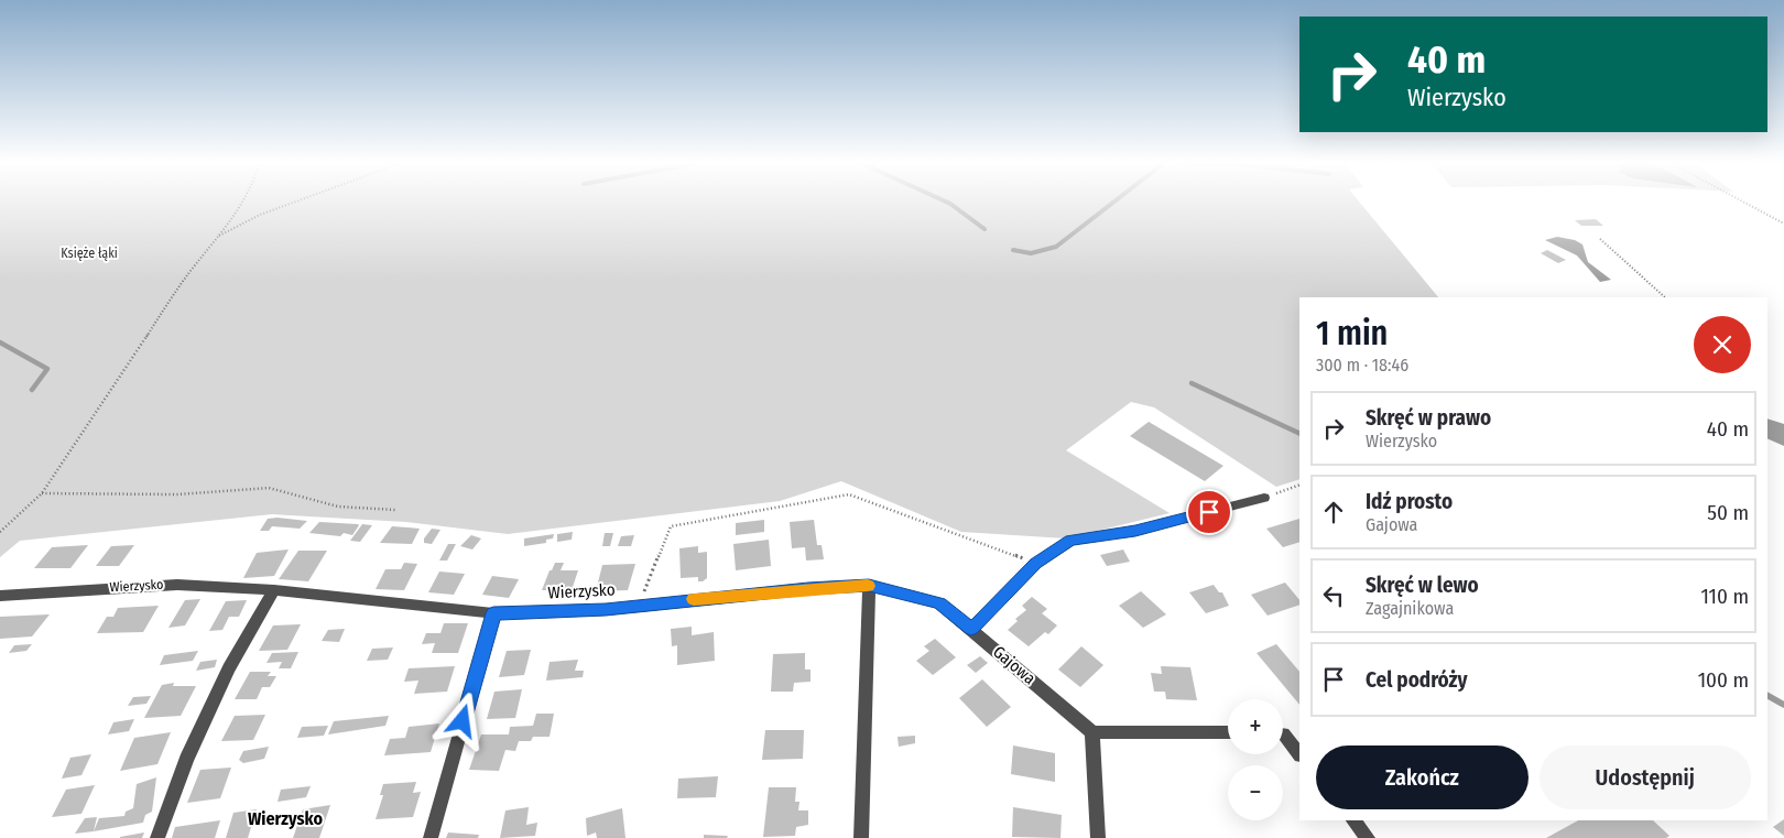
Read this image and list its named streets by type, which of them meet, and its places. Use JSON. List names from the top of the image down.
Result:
{
  "streets": {
    "street": ["Wierzysko", "Gajowa"]
  },
  "crossings": [
    ["Wierzysko", "Gajowa"]
  ],
  "districts": ["Wierzysko"],
  "parks": ["Księże łąki"],
  "page": {
    "turn": ["40 m", "Wierzysko"],
    "heading": ["1 min", "300 m · 18:46"],
    "list": [
      {
        "name": "Skręć w prawo",
        "note": "Wierzysko",
        "value": "40 m"
      },
      {
        "name": "Idź prosto",
        "note": "Gajowa",
        "value": "50 m"
      },
      {
        "name": "Skręć w lewo",
        "note": "Zagajnikowa",
        "value": "110 m"
      },
      {
        "name": "Cel podróży",
        "value": "100 m"
      }
    ],
    "map_buttons": ["+", "−"],
    "buttons": ["Zakończ", "Udostępnij"]
  }
}
